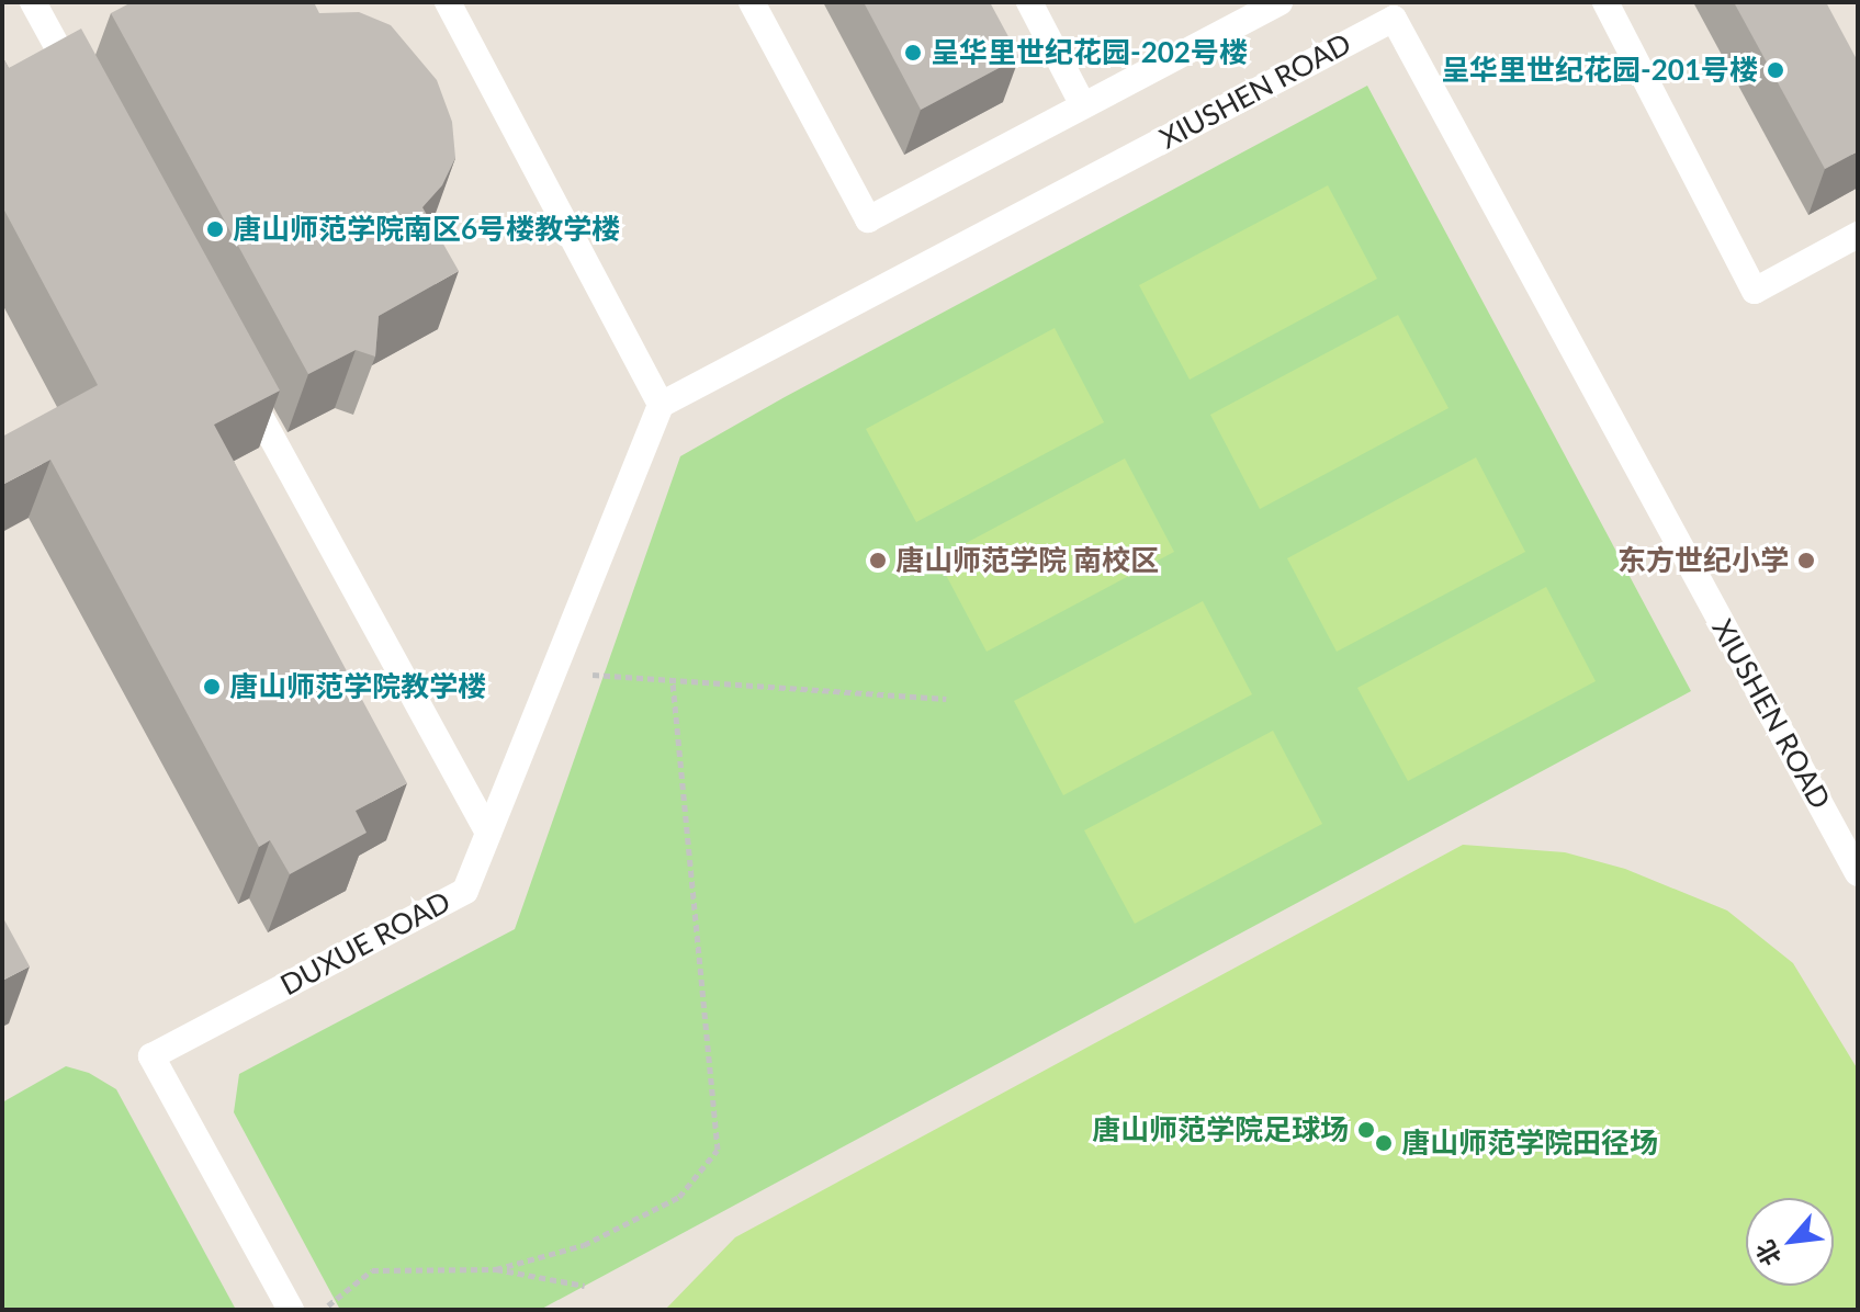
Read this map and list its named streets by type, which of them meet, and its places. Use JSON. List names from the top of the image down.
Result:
{
  "streets": {
    "lane": ["XIUSHEN ROAD", "DUXUE ROAD"]
  },
  "crossings": [
    ["XIUSHEN ROAD", "DUXUE ROAD"]
  ],
  "places": [
    "呈华里世纪花园-202号楼",
    "呈华里世纪花园-201号楼",
    "唐山师范学院南区6号楼教学楼",
    "唐山师范学院 南校区",
    "东方世纪小学",
    "唐山师范学院教学楼",
    "唐山师范学院足球场",
    "唐山师范学院田径场"
  ],
  "north": "bottom left"
}
